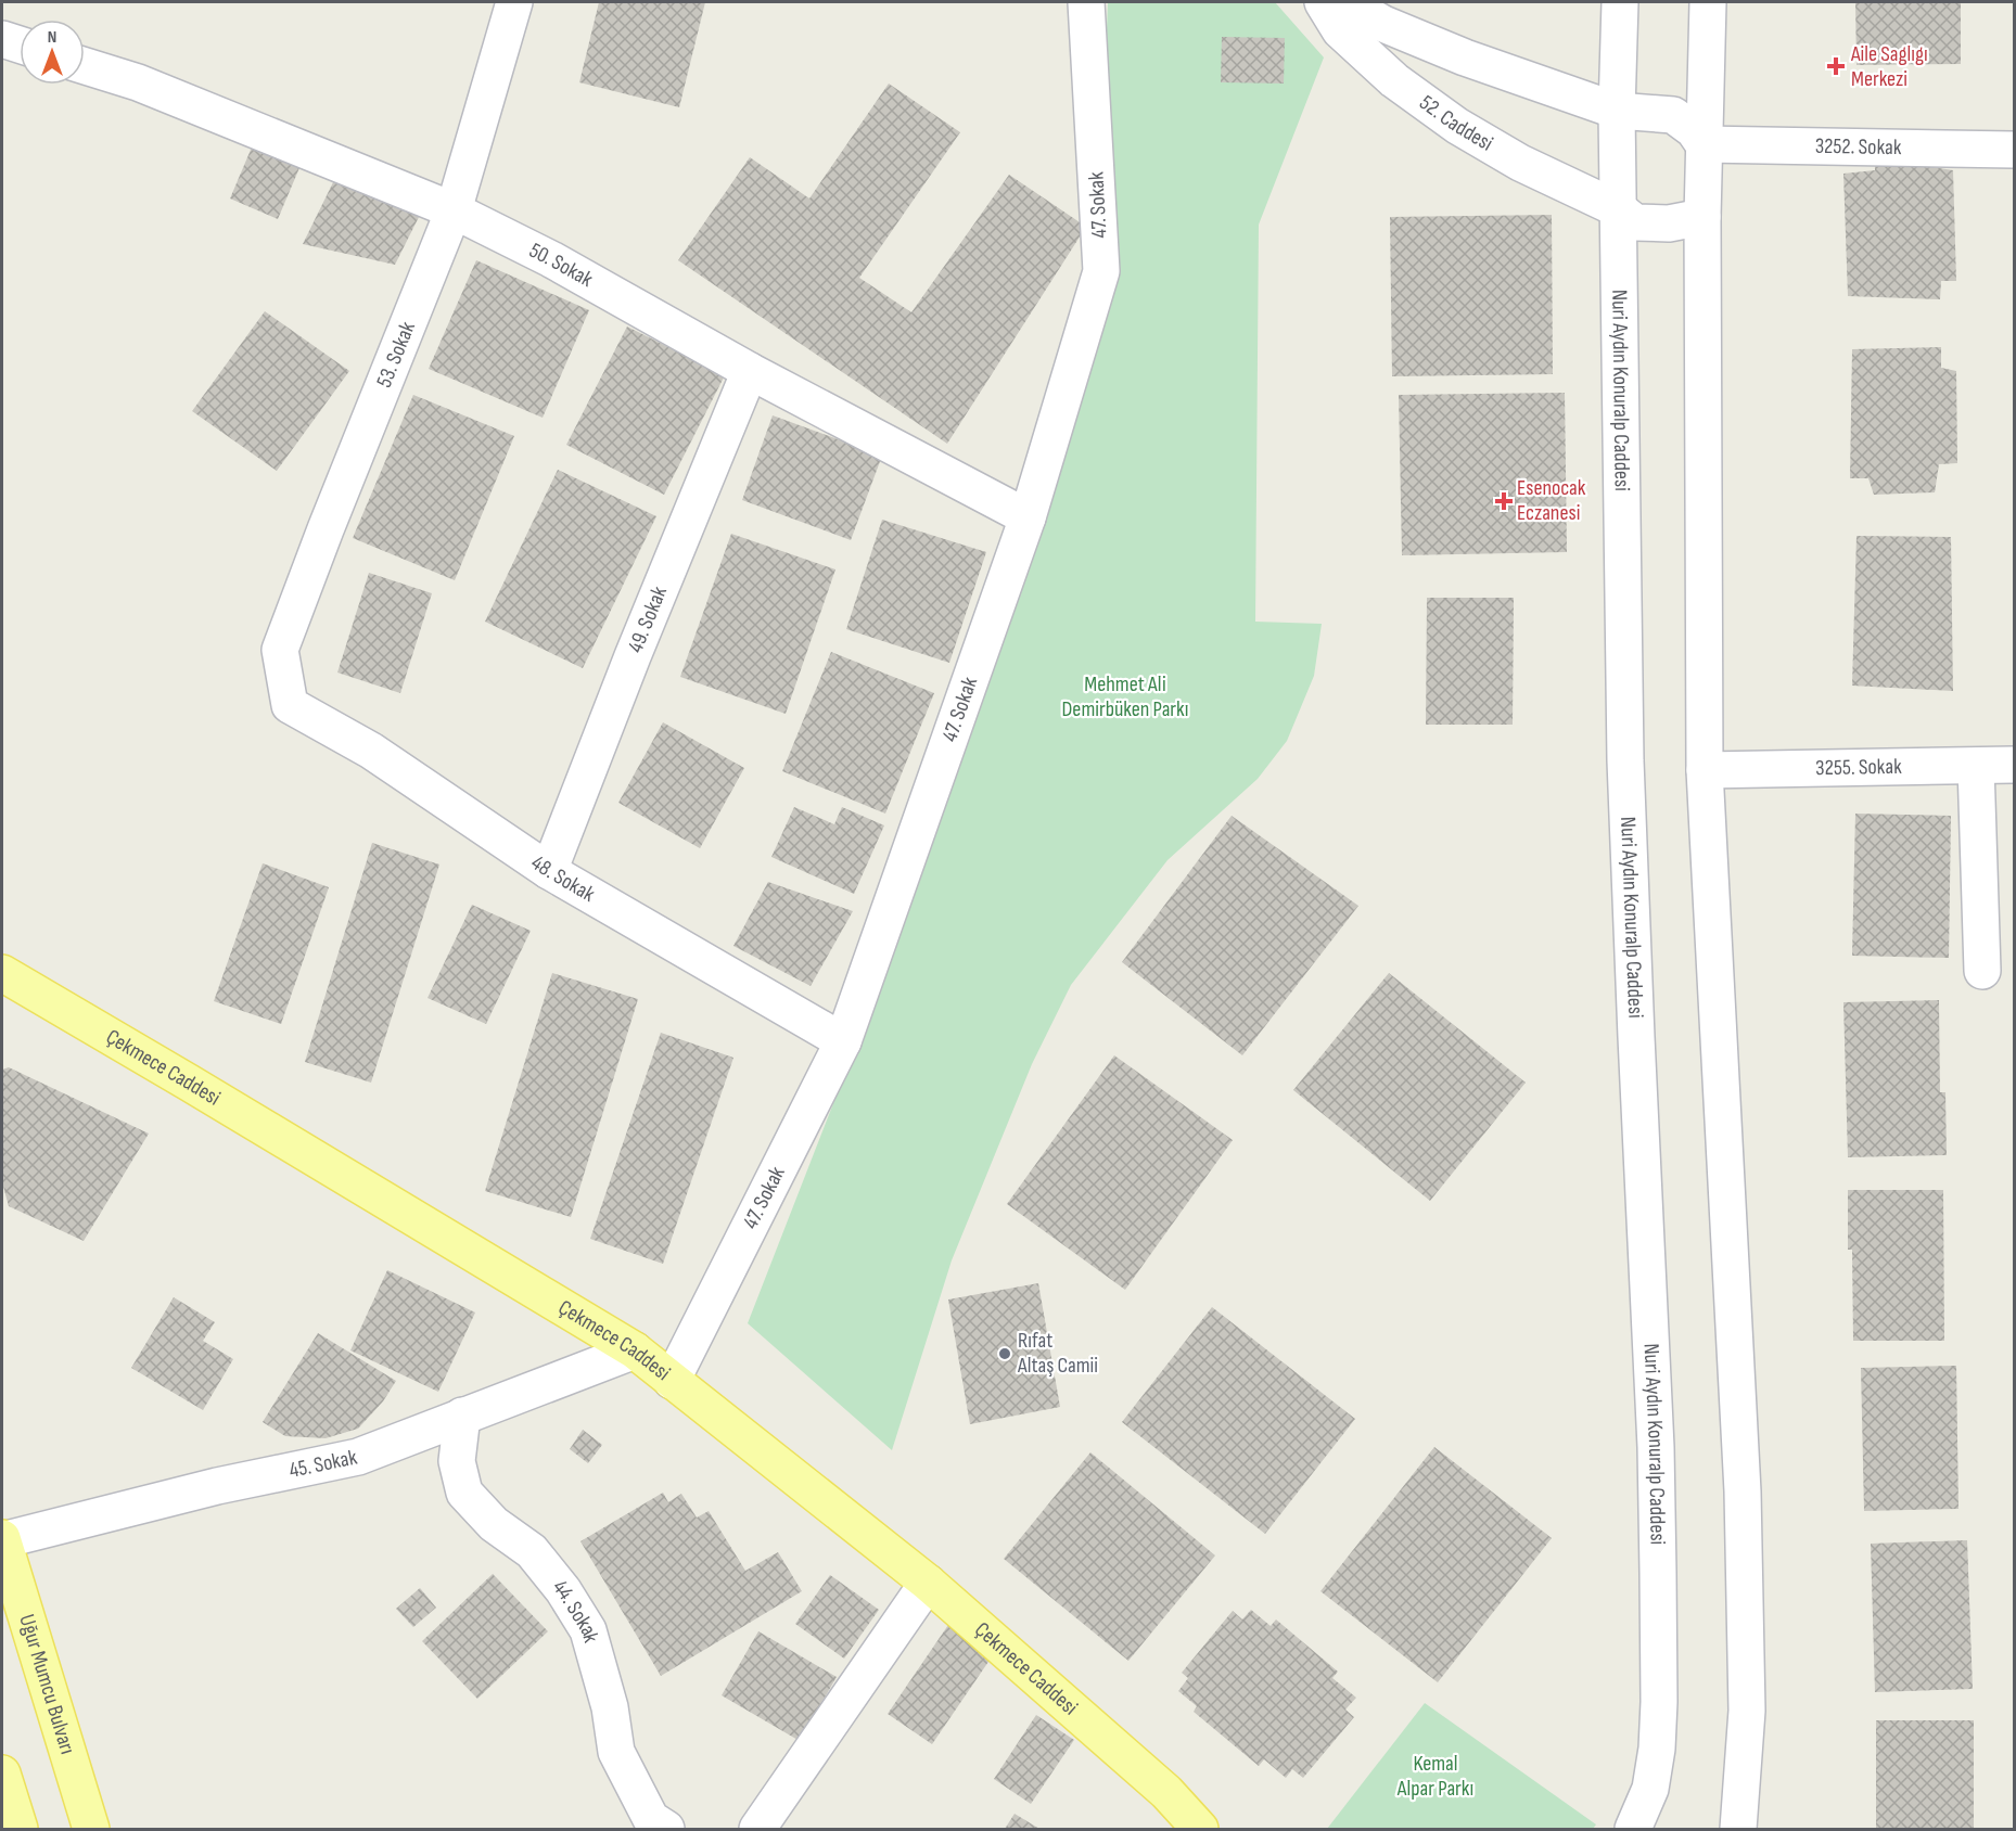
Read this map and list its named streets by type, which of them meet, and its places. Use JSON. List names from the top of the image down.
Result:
{
  "streets": {
    "main road": ["Çekmece Caddesi", "Uğur Mumcu Bulvarı"],
    "street": [
      "52. Caddesi",
      "3252. Sokak",
      "47. Sokak",
      "50. Sokak",
      "53. Sokak",
      "Nuri Aydın Konuralp Caddesi",
      "49. Sokak",
      "3255. Sokak",
      "48. Sokak",
      "45. Sokak",
      "44. Sokak"
    ]
  },
  "crossings": [
    ["52. Caddesi", "Nuri Aydın Konuralp Caddesi"],
    ["47. Sokak", "50. Sokak"],
    ["47. Sokak", "48. Sokak"],
    ["47. Sokak", "Çekmece Caddesi"],
    ["50. Sokak", "53. Sokak"],
    ["50. Sokak", "49. Sokak"],
    ["53. Sokak", "48. Sokak"],
    ["49. Sokak", "48. Sokak"],
    ["Çekmece Caddesi", "45. Sokak"],
    ["45. Sokak", "44. Sokak"],
    ["45. Sokak", "Uğur Mumcu Bulvarı"]
  ],
  "parks": ["Mehmet Ali Demirbüken Parkı", "Kemal Alpar Parkı"],
  "places": {
    "health": ["Aile Saglıgı Merkezi", "Esenocak Eczanesi"],
    "other": ["Rıfat Altaş Camii"]
  },
  "north": "top"
}
